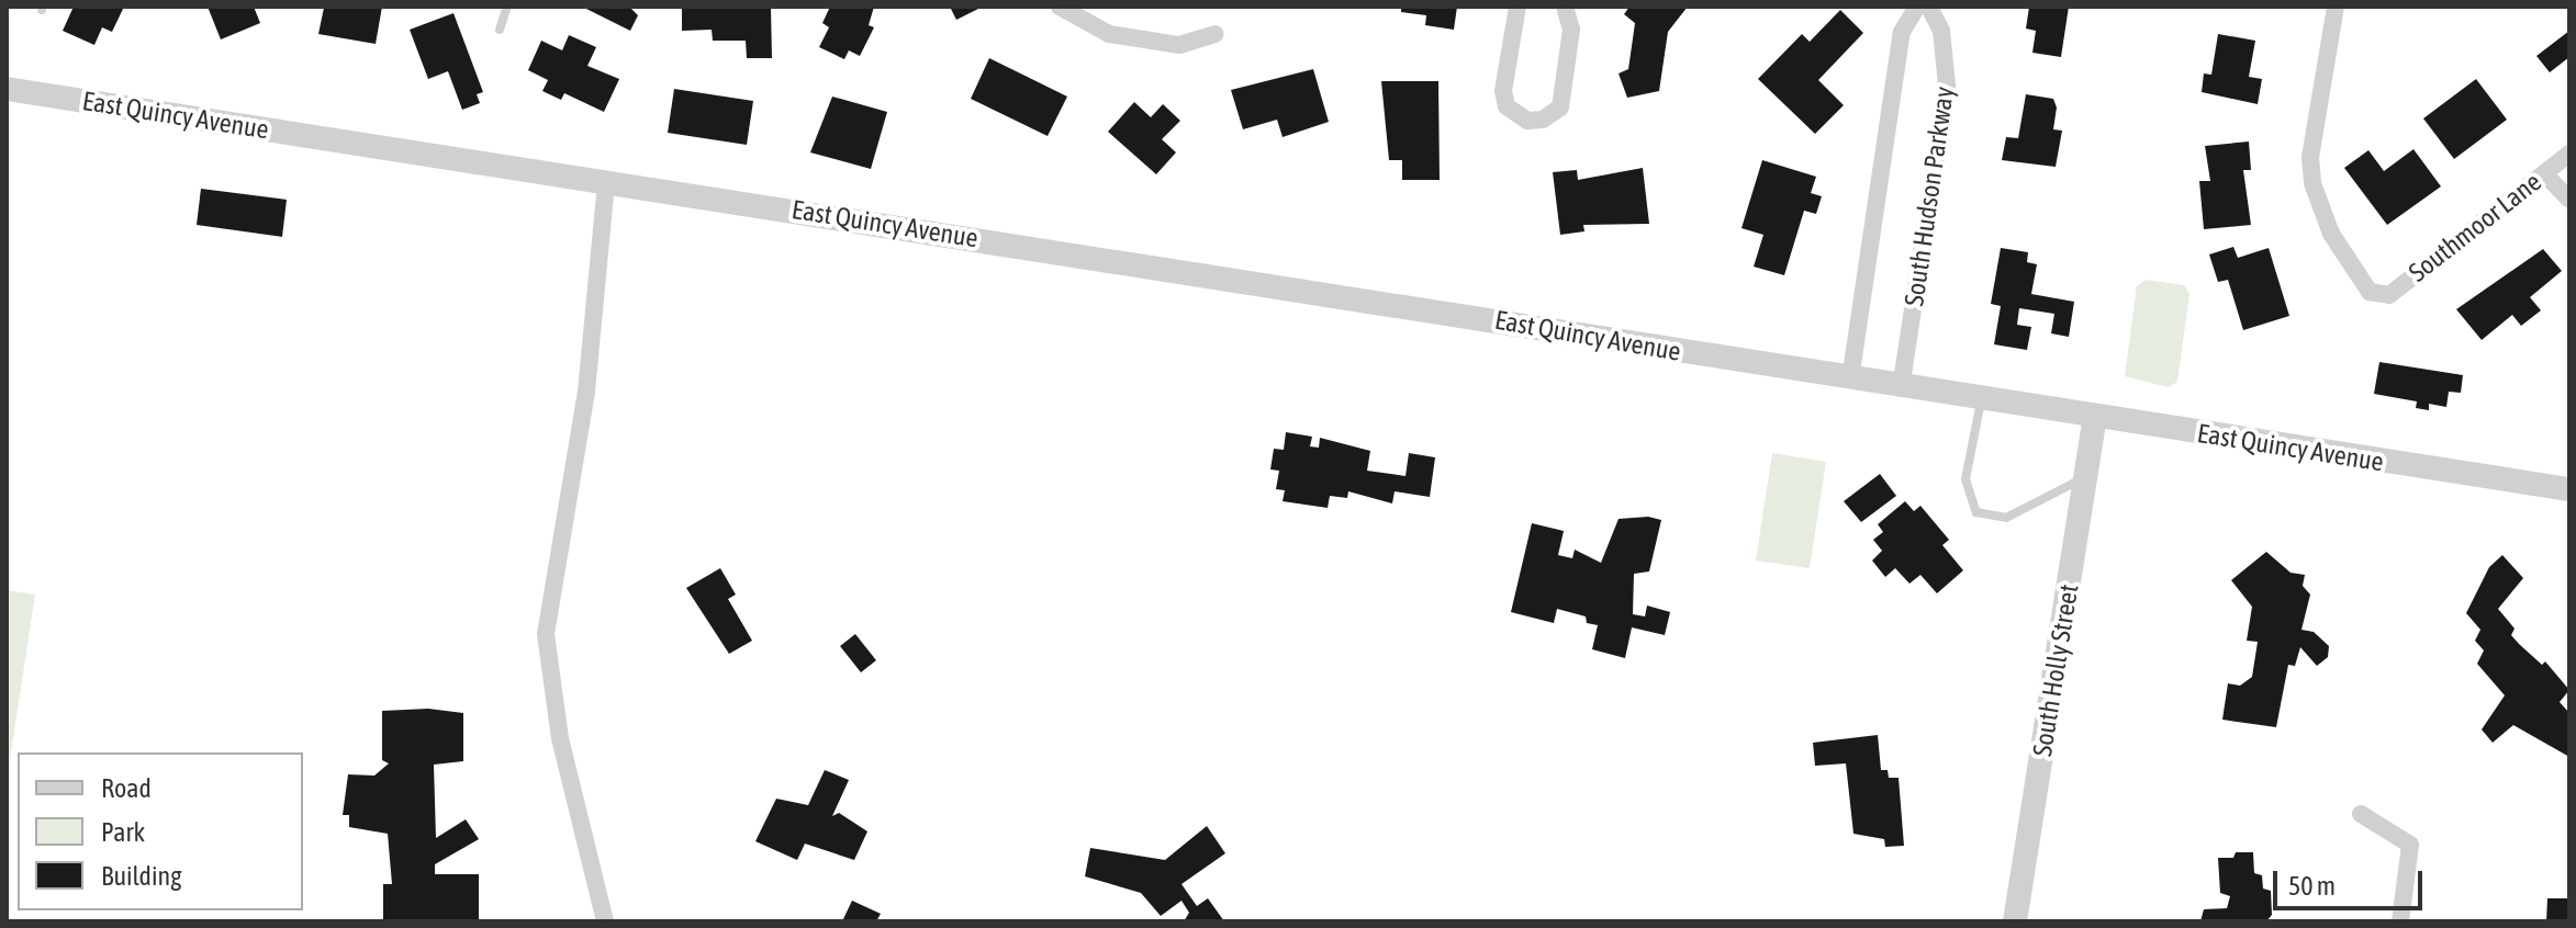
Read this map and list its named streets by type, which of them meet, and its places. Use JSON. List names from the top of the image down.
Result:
{
  "streets": {
    "street": [
      "East Quincy Avenue",
      "South Hudson Parkway",
      "Southmoor Lane",
      "South Holly Street"
    ]
  },
  "crossings": [
    ["East Quincy Avenue", "South Hudson Parkway"],
    ["East Quincy Avenue", "South Holly Street"]
  ],
  "legend": ["Road", "Park", "Building"],
  "scale_bar": "50 m"
}
